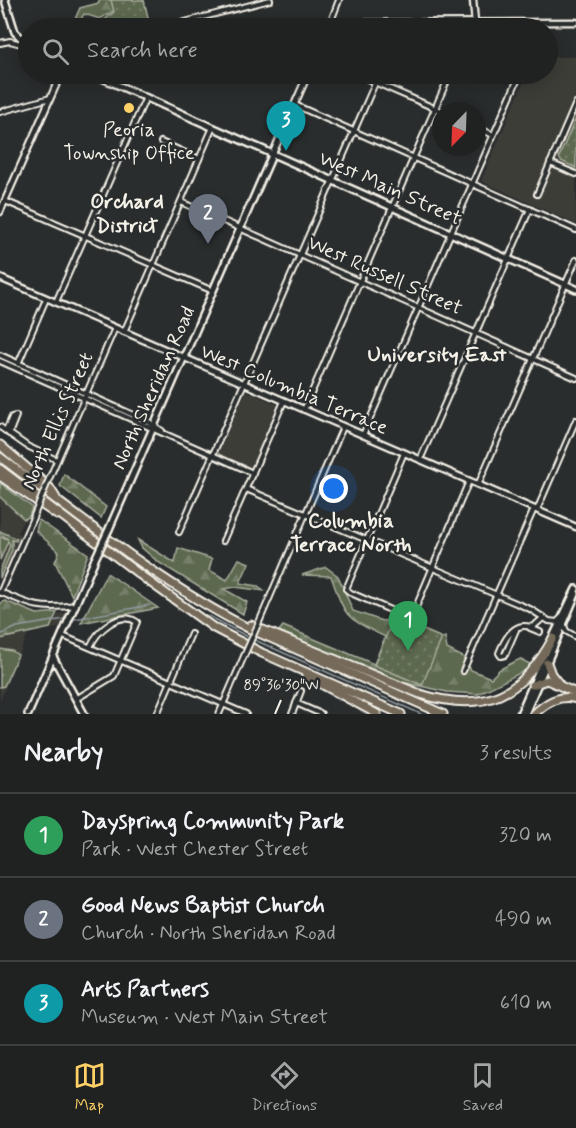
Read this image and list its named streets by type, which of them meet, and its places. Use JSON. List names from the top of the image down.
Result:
{
  "streets": {
    "main road": ["West Main Street", "North Sheridan Road"],
    "street": ["West Russell Street", "West Columbia Terrace", "North Ellis Street"]
  },
  "crossings": [
    ["West Main Street", "North Sheridan Road"],
    ["West Russell Street", "North Sheridan Road"],
    ["North Sheridan Road", "West Columbia Terrace"],
    ["West Columbia Terrace", "North Ellis Street"]
  ],
  "districts": ["Orchard District", "University East", "Columbia Terrace North"],
  "places": ["Peoria Township Office"],
  "north": "bottom left",
  "page": {
    "search": "Search here",
    "pins": ["3", "2", "1"],
    "heading": ["Nearby", "3 results"],
    "list": [
      {
        "mark": "1",
        "name": "Dayspring Community Park",
        "note": "Park · West Chester Street",
        "value": "320 m"
      },
      {
        "mark": "2",
        "name": "Good News Baptist Church",
        "note": "Church · North Sheridan Road",
        "value": "490 m"
      },
      {
        "mark": "3",
        "name": "Arts Partners",
        "note": "Museum · West Main Street",
        "value": "610 m"
      }
    ],
    "nav": ["Map", "Directions", "Saved"]
  },
  "coordinates": ["89°36'30\"W"]
}
